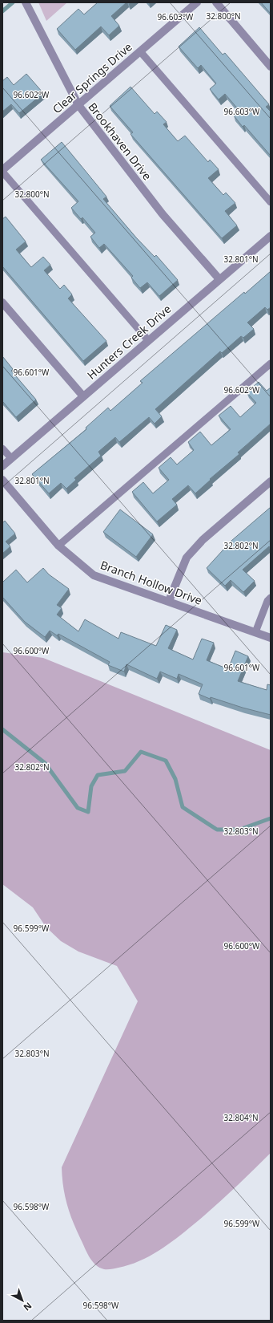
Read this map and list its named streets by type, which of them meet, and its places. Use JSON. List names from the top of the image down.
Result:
{
  "streets": {
    "street": [
      "Clear Springs Drive",
      "Brookhaven Drive",
      "Hunters Creek Drive",
      "Branch Hollow Drive"
    ]
  },
  "crossings": [
    ["Clear Springs Drive", "Brookhaven Drive"],
    ["Brookhaven Drive", "Hunters Creek Drive"]
  ],
  "north": "bottom right",
  "coordinates": [
    "32.800°N",
    "96.603°W",
    "96.602°W",
    "32.801°N",
    "96.601°W",
    "32.802°N",
    "96.600°W",
    "32.803°N",
    "96.599°W",
    "32.804°N",
    "96.598°W"
  ]
}
